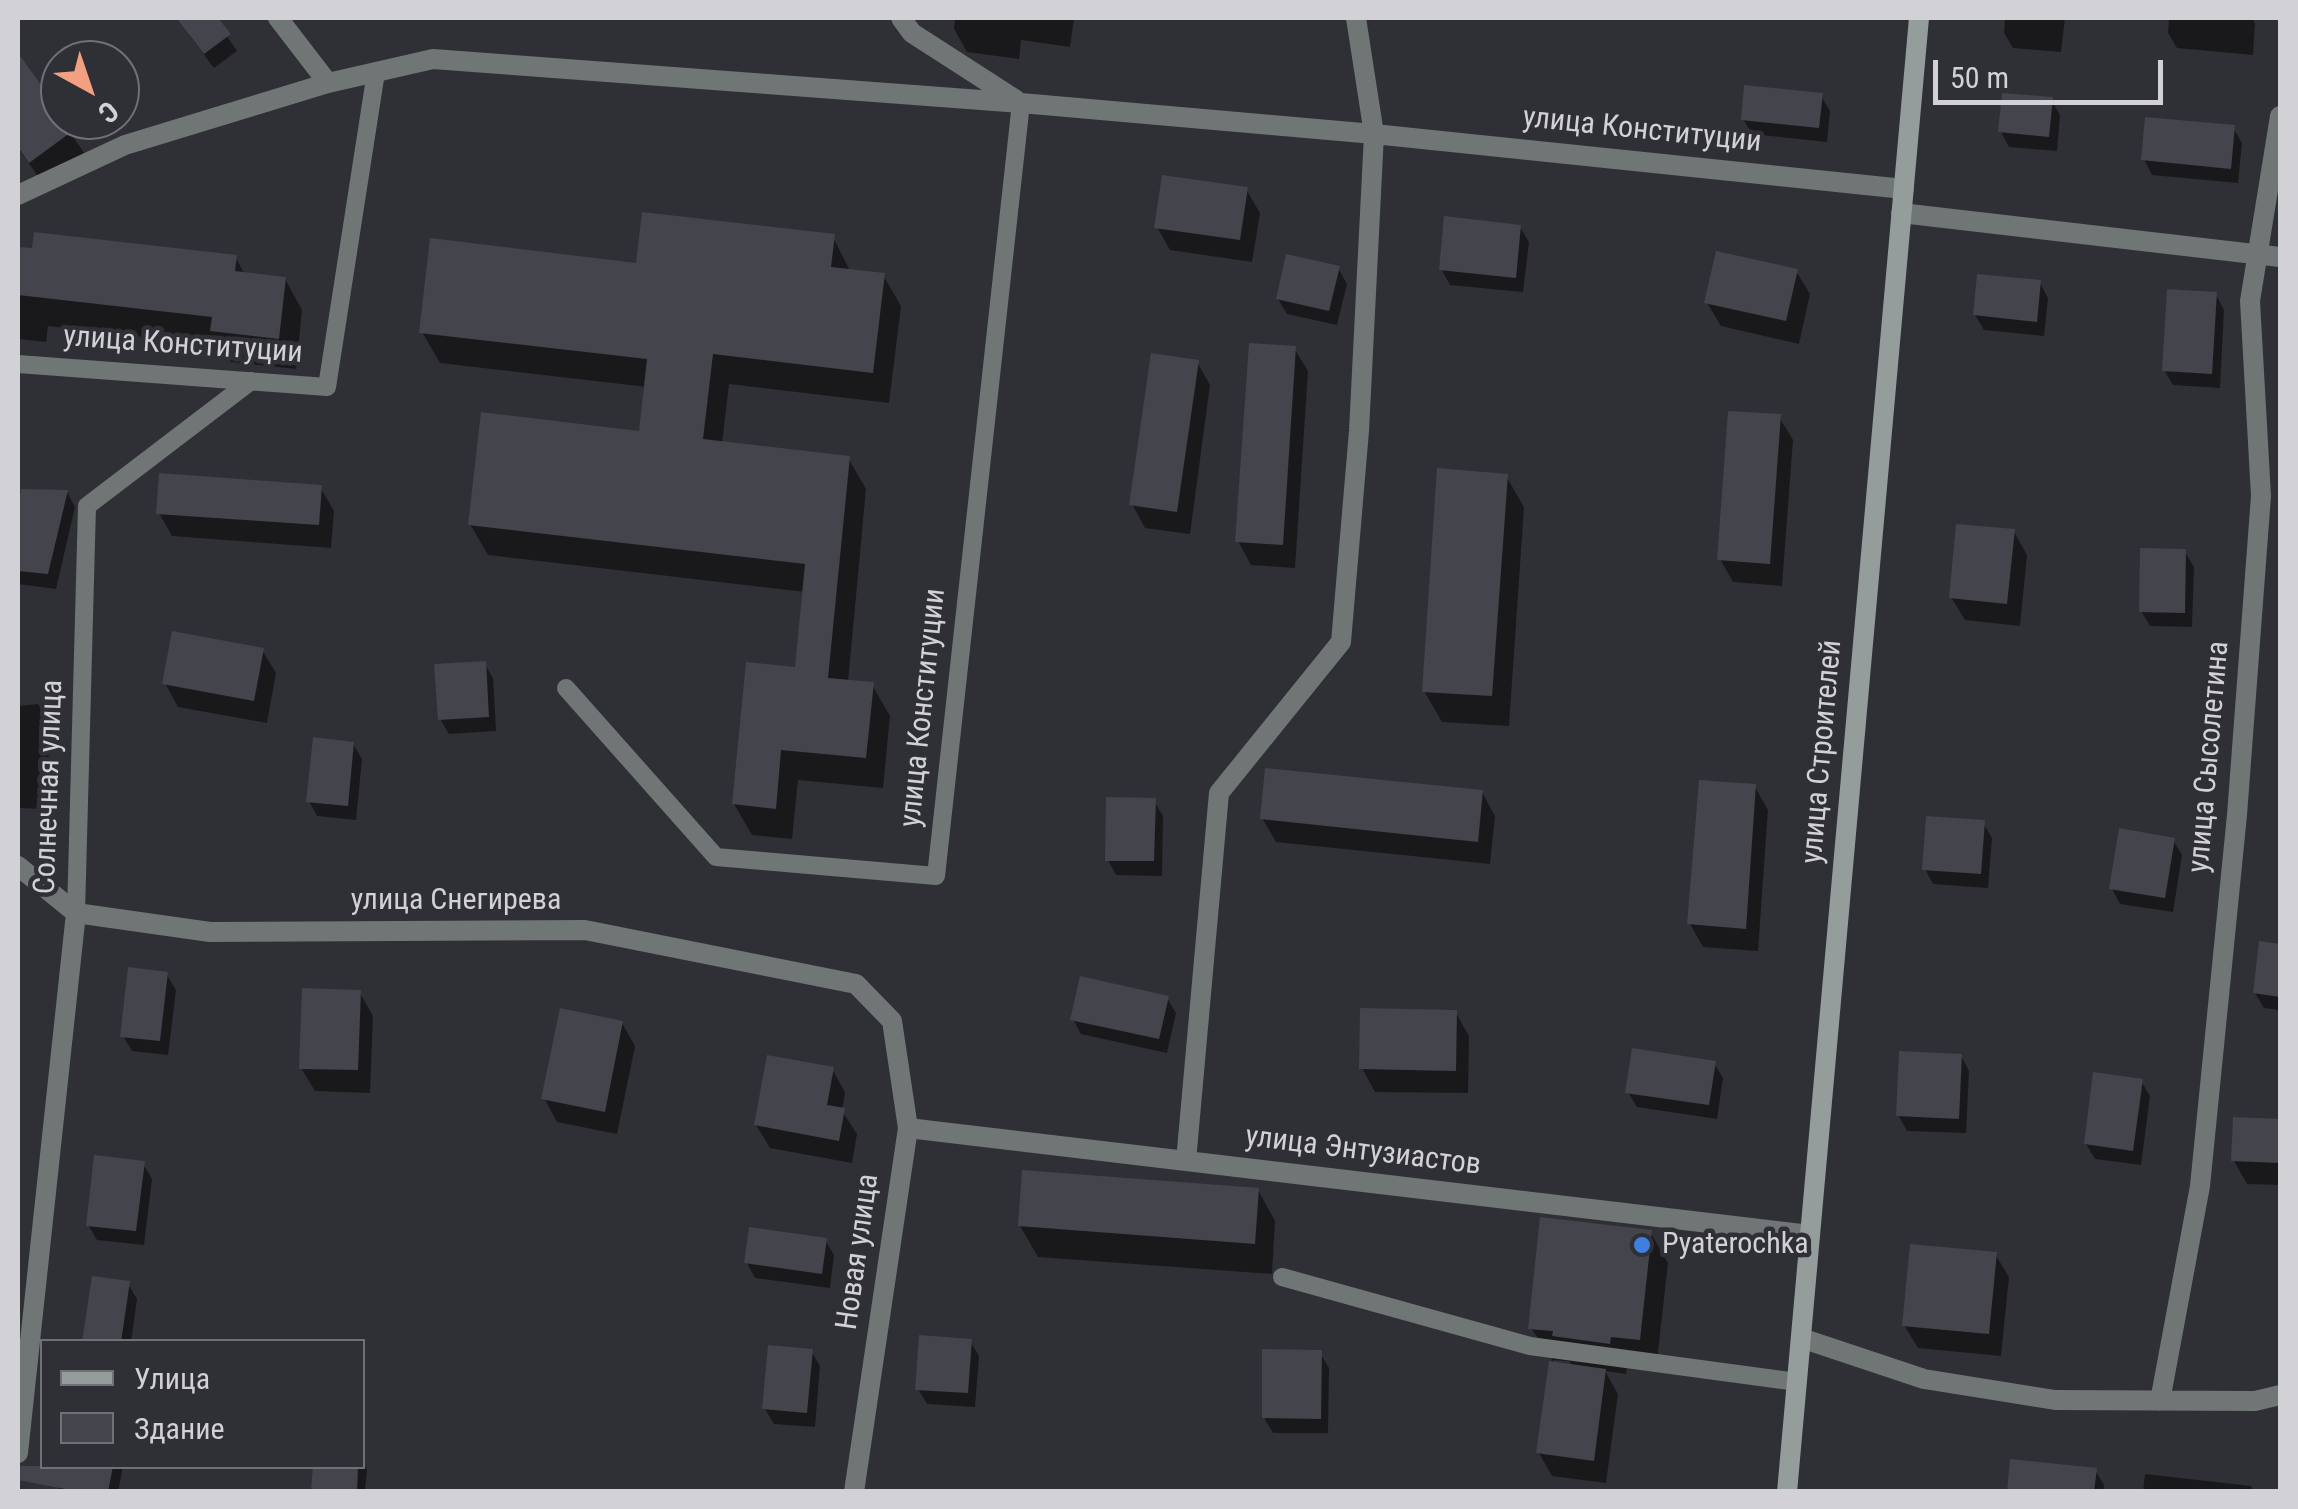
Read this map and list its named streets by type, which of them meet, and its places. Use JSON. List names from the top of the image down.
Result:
{
  "streets": {
    "main road": ["улица Строителей"],
    "street": [
      "улица Конституции",
      "улица Сысолетина",
      "Солнечная улица",
      "улица Снегирева",
      "улица Энтузиастов",
      "Новая улица"
    ]
  },
  "crossings": [
    ["улица Конституции", "улица Строителей"],
    ["улица Конституции", "Солнечная улица"],
    ["улица Строителей", "улица Энтузиастов"],
    ["Солнечная улица", "улица Снегирева"],
    ["улица Снегирева", "Новая улица"],
    ["улица Энтузиастов", "Новая улица"]
  ],
  "places": ["Pyaterochka"],
  "legend": ["Улица", "Здание"],
  "scale_bar": "50 m",
  "north": "bottom right"
}
